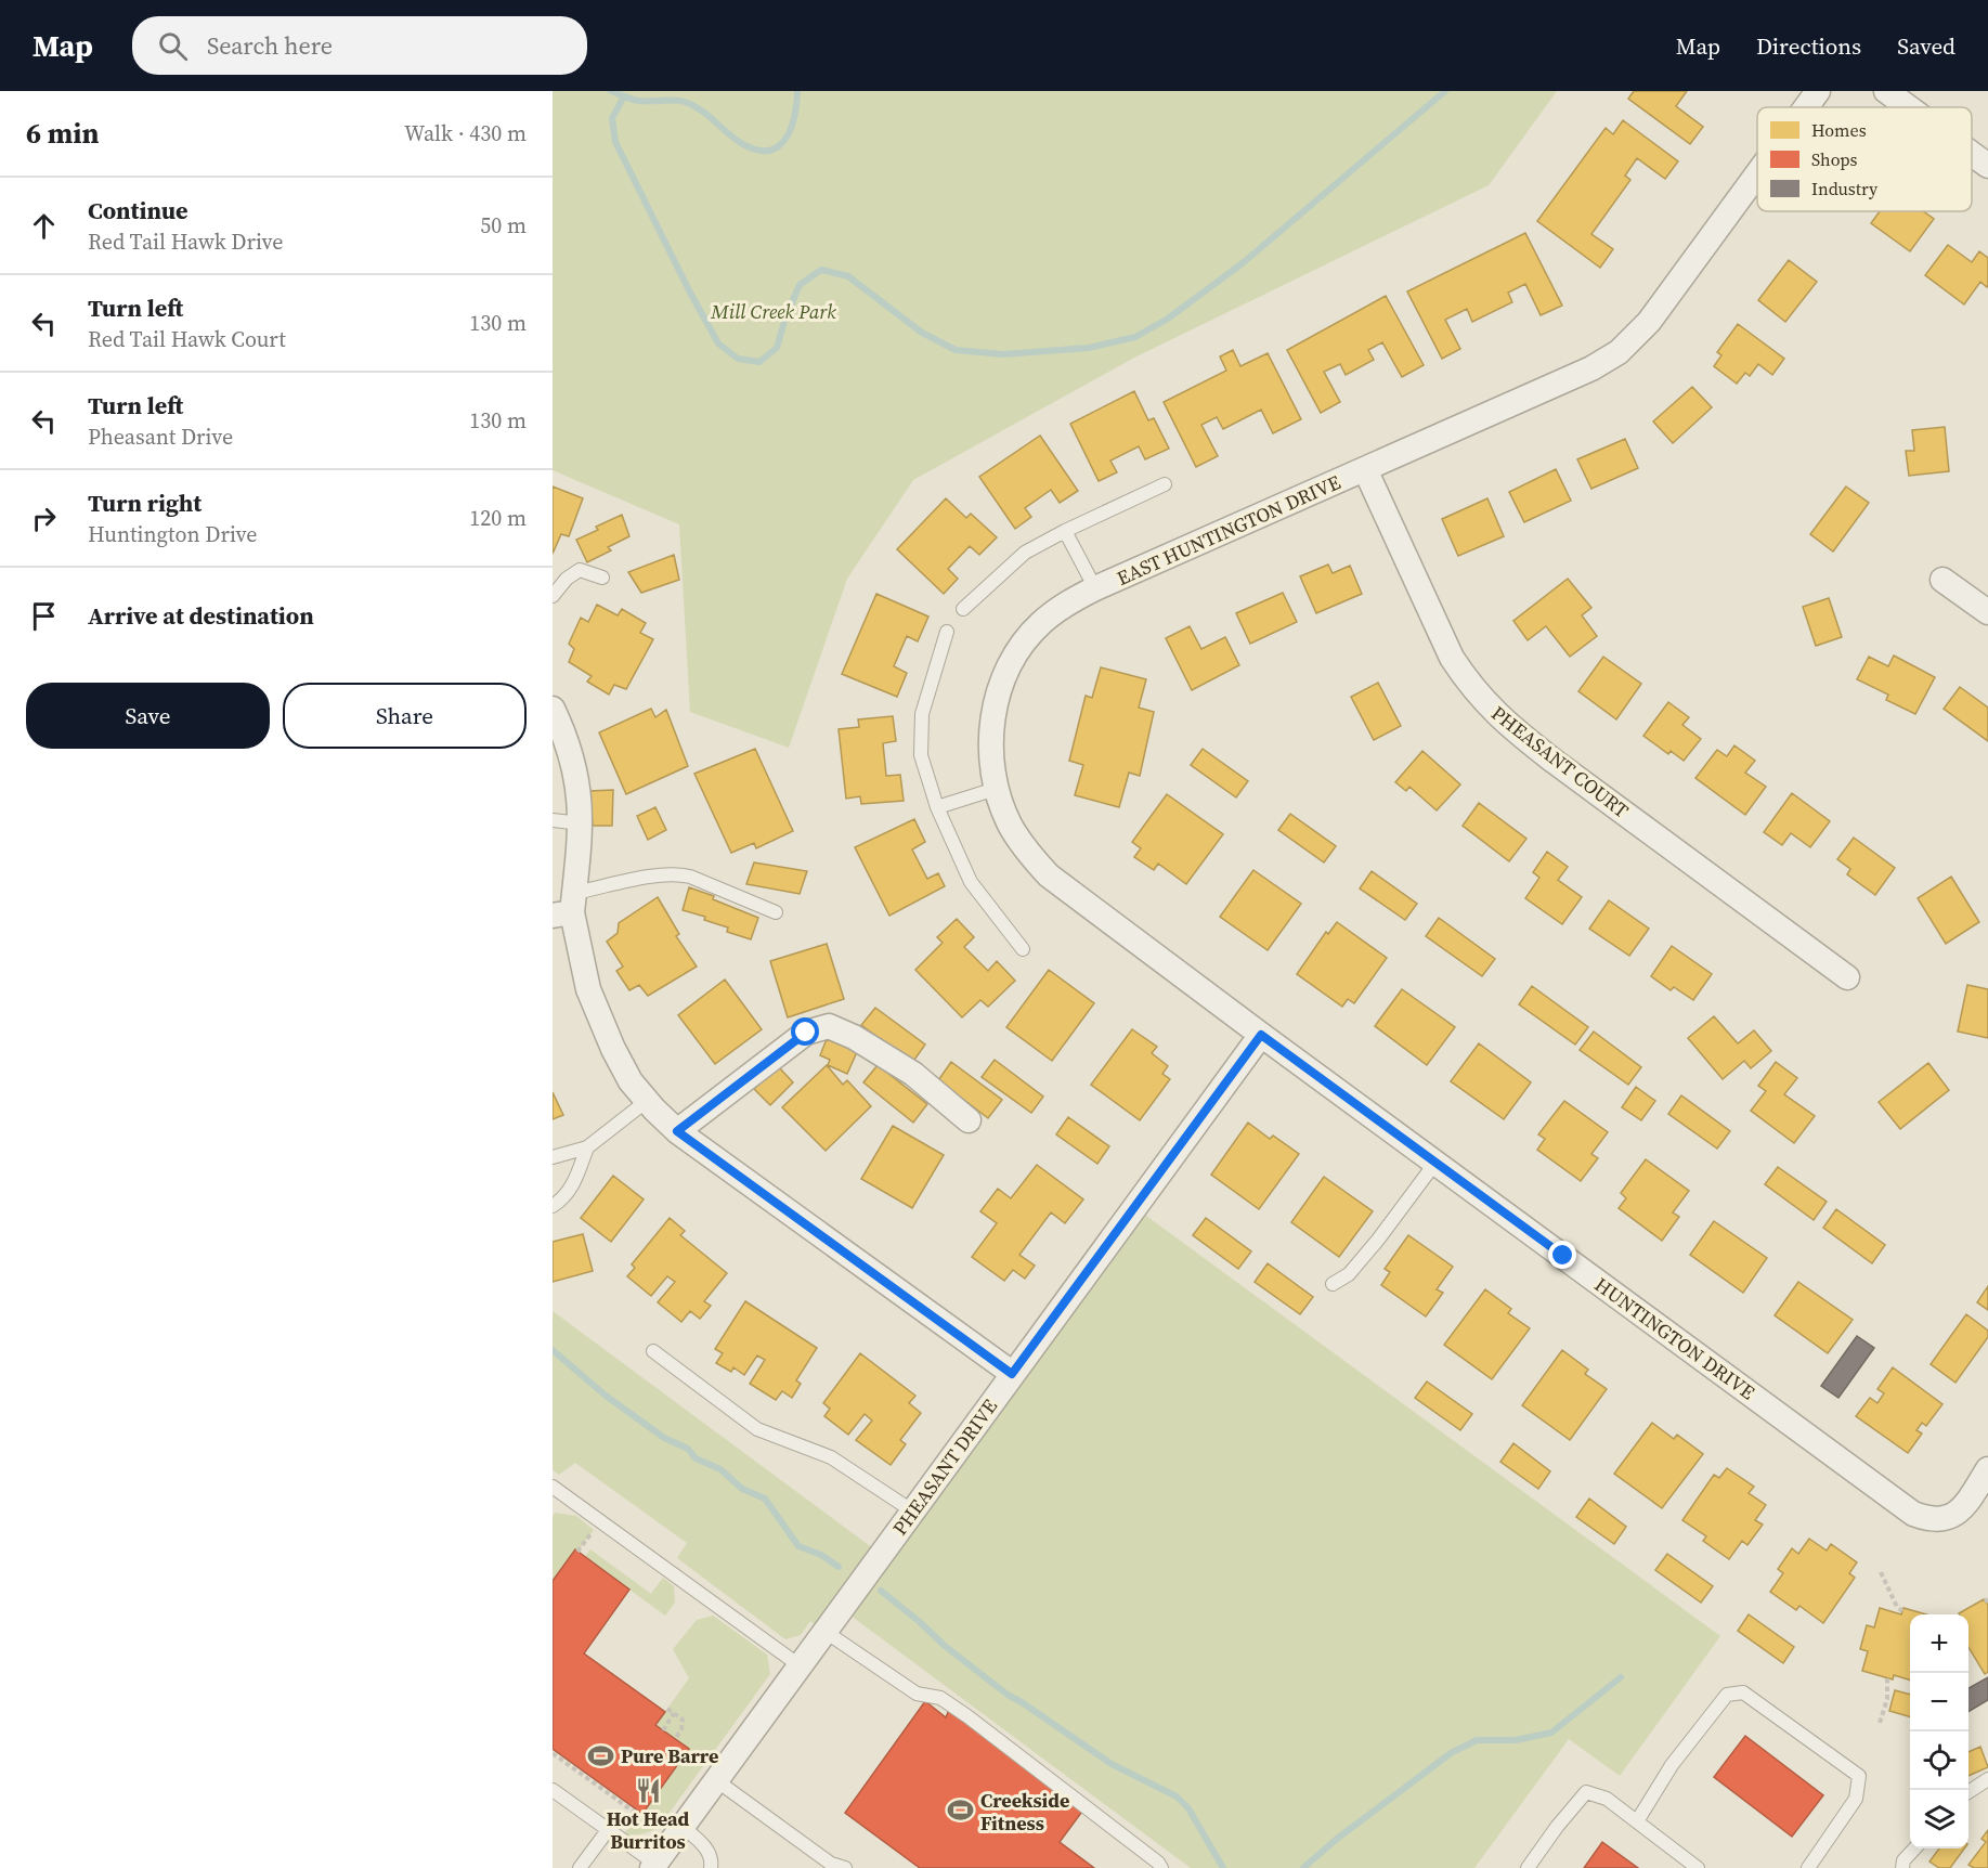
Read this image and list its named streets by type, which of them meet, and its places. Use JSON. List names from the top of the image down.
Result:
{
  "streets": {
    "street": [
      "EAST HUNTINGTON DRIVE",
      "PHEASANT COURT",
      "HUNTINGTON DRIVE",
      "PHEASANT DRIVE"
    ]
  },
  "crossings": [
    ["EAST HUNTINGTON DRIVE", "PHEASANT COURT"],
    ["EAST HUNTINGTON DRIVE", "HUNTINGTON DRIVE"],
    ["EAST HUNTINGTON DRIVE", "PHEASANT DRIVE"],
    ["HUNTINGTON DRIVE", "PHEASANT DRIVE"]
  ],
  "parks": ["Mill Creek Park"],
  "places": {
    "sports": ["Pure Barre", "Creekside Fitness"],
    "restaurant": ["Hot Head Burritos"]
  },
  "legend": ["Homes", "Shops", "Industry"],
  "page": {
    "header": "Map",
    "search": "Search here",
    "nav": ["Map", "Directions", "Saved"],
    "heading": ["6 min", "Walk · 430 m"],
    "list": [
      ["Continue", "Red Tail Hawk Drive", "50 m"],
      ["Turn left", "Red Tail Hawk Court", "130 m"],
      ["Turn left", "Pheasant Drive", "130 m"],
      ["Turn right", "Huntington Drive", "120 m"],
      "Arrive at destination"
    ],
    "buttons": ["Save", "Share"],
    "map_buttons": ["+", "−"]
  }
}
